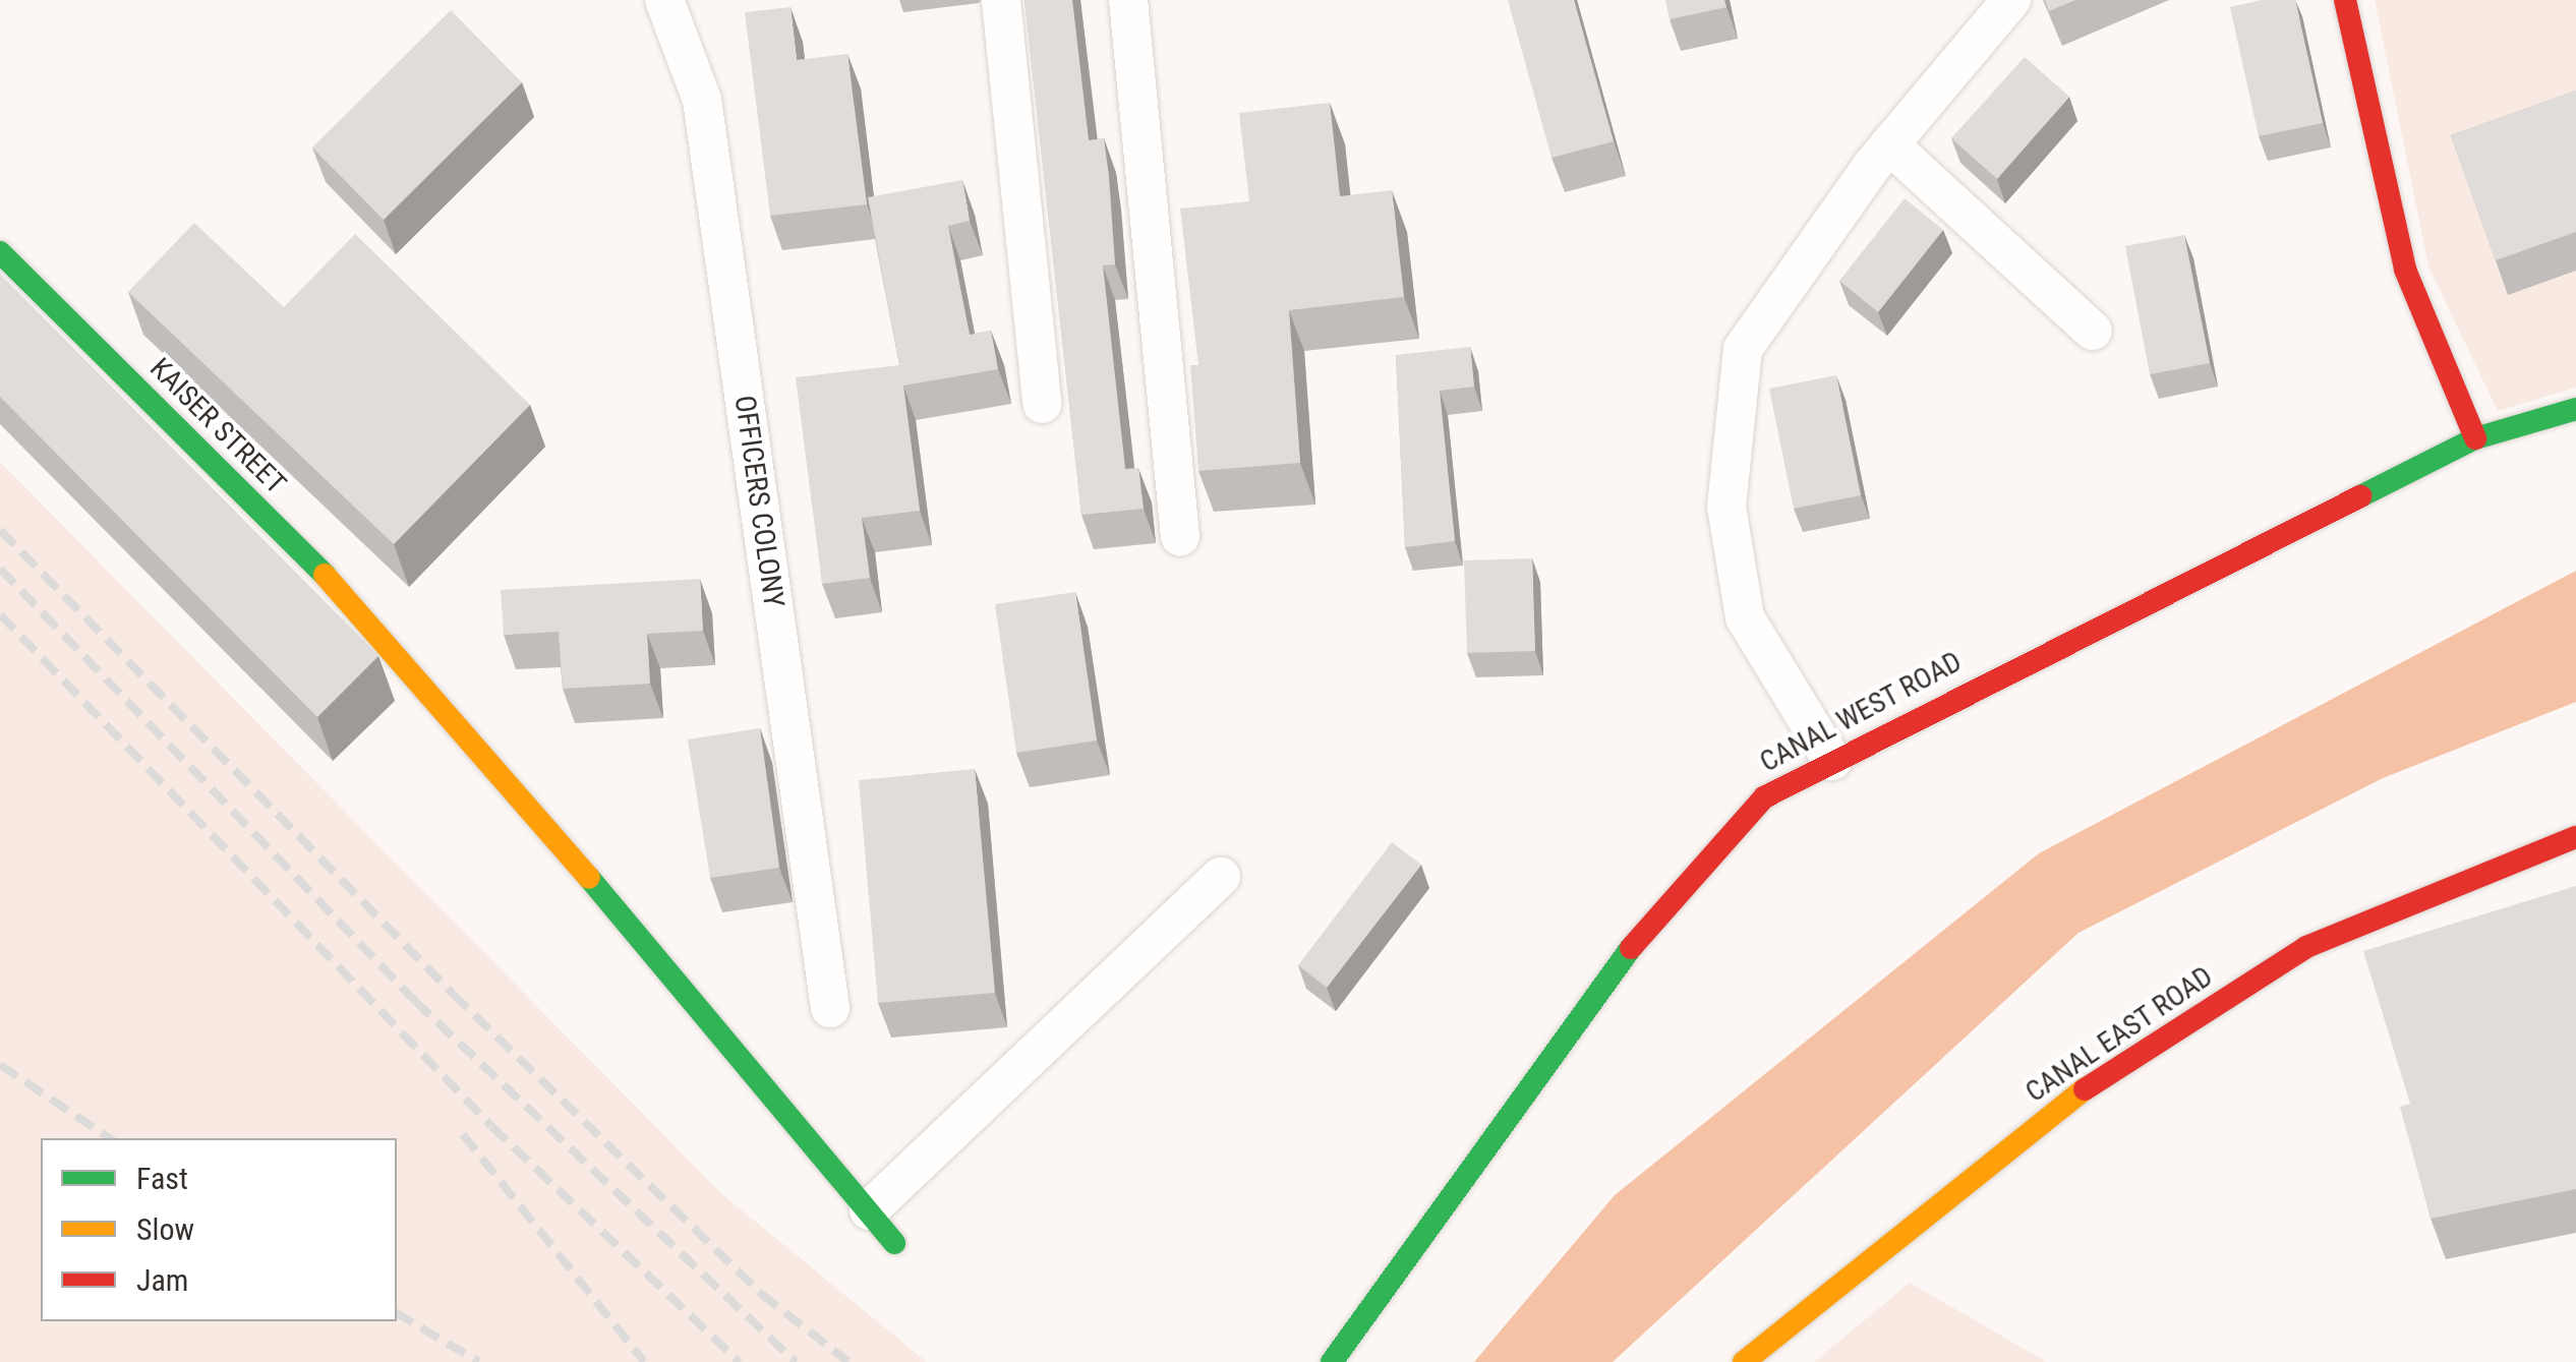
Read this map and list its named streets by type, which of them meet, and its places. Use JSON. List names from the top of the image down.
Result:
{
  "streets": {
    "street": [
      "KAISER STREET",
      "OFFICERS COLONY",
      "CANAL WEST ROAD",
      "CANAL EAST ROAD"
    ]
  },
  "legend": ["Fast", "Slow", "Jam"]
}
